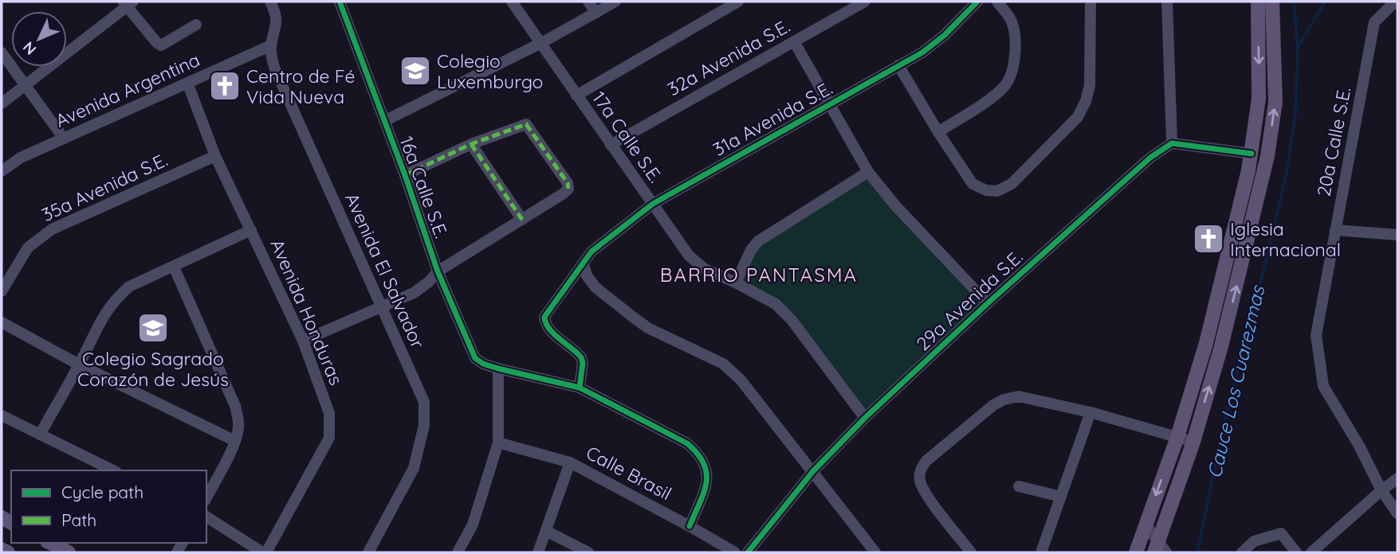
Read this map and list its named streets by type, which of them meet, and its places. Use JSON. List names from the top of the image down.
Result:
{
  "streets": {
    "street": [
      "32a Avenida S.E.",
      "Avenida Argentina",
      "31a Avenida S.E.",
      "17a Calle S.E.",
      "20a Calle S.E.",
      "35a Avenida S.E.",
      "16a Calle S.E.",
      "Avenida El Salvador",
      "29a Avenida S.E.",
      "Avenida Honduras",
      "Calle Brasil"
    ]
  },
  "crossings": [
    ["32a Avenida S.E.", "17a Calle S.E."],
    ["Avenida Argentina", "Avenida El Salvador"],
    ["Avenida Argentina", "Avenida Honduras"],
    ["31a Avenida S.E.", "17a Calle S.E."],
    ["31a Avenida S.E.", "16a Calle S.E."],
    ["17a Calle S.E.", "29a Avenida S.E."],
    ["35a Avenida S.E.", "Avenida Honduras"],
    ["16a Calle S.E.", "Calle Brasil"]
  ],
  "districts": ["BARRIO PANTASMA"],
  "water": ["Cauce Los Cuarezmas"],
  "places": {
    "school or university": ["Colegio Luxemburgo", "Colegio Sagrado Corazón de Jesús"],
    "church": ["Centro de Fé Vida Nueva", "Iglesia Internacional"]
  },
  "legend": ["Cycle path", "Path"],
  "north": "bottom left"
}
